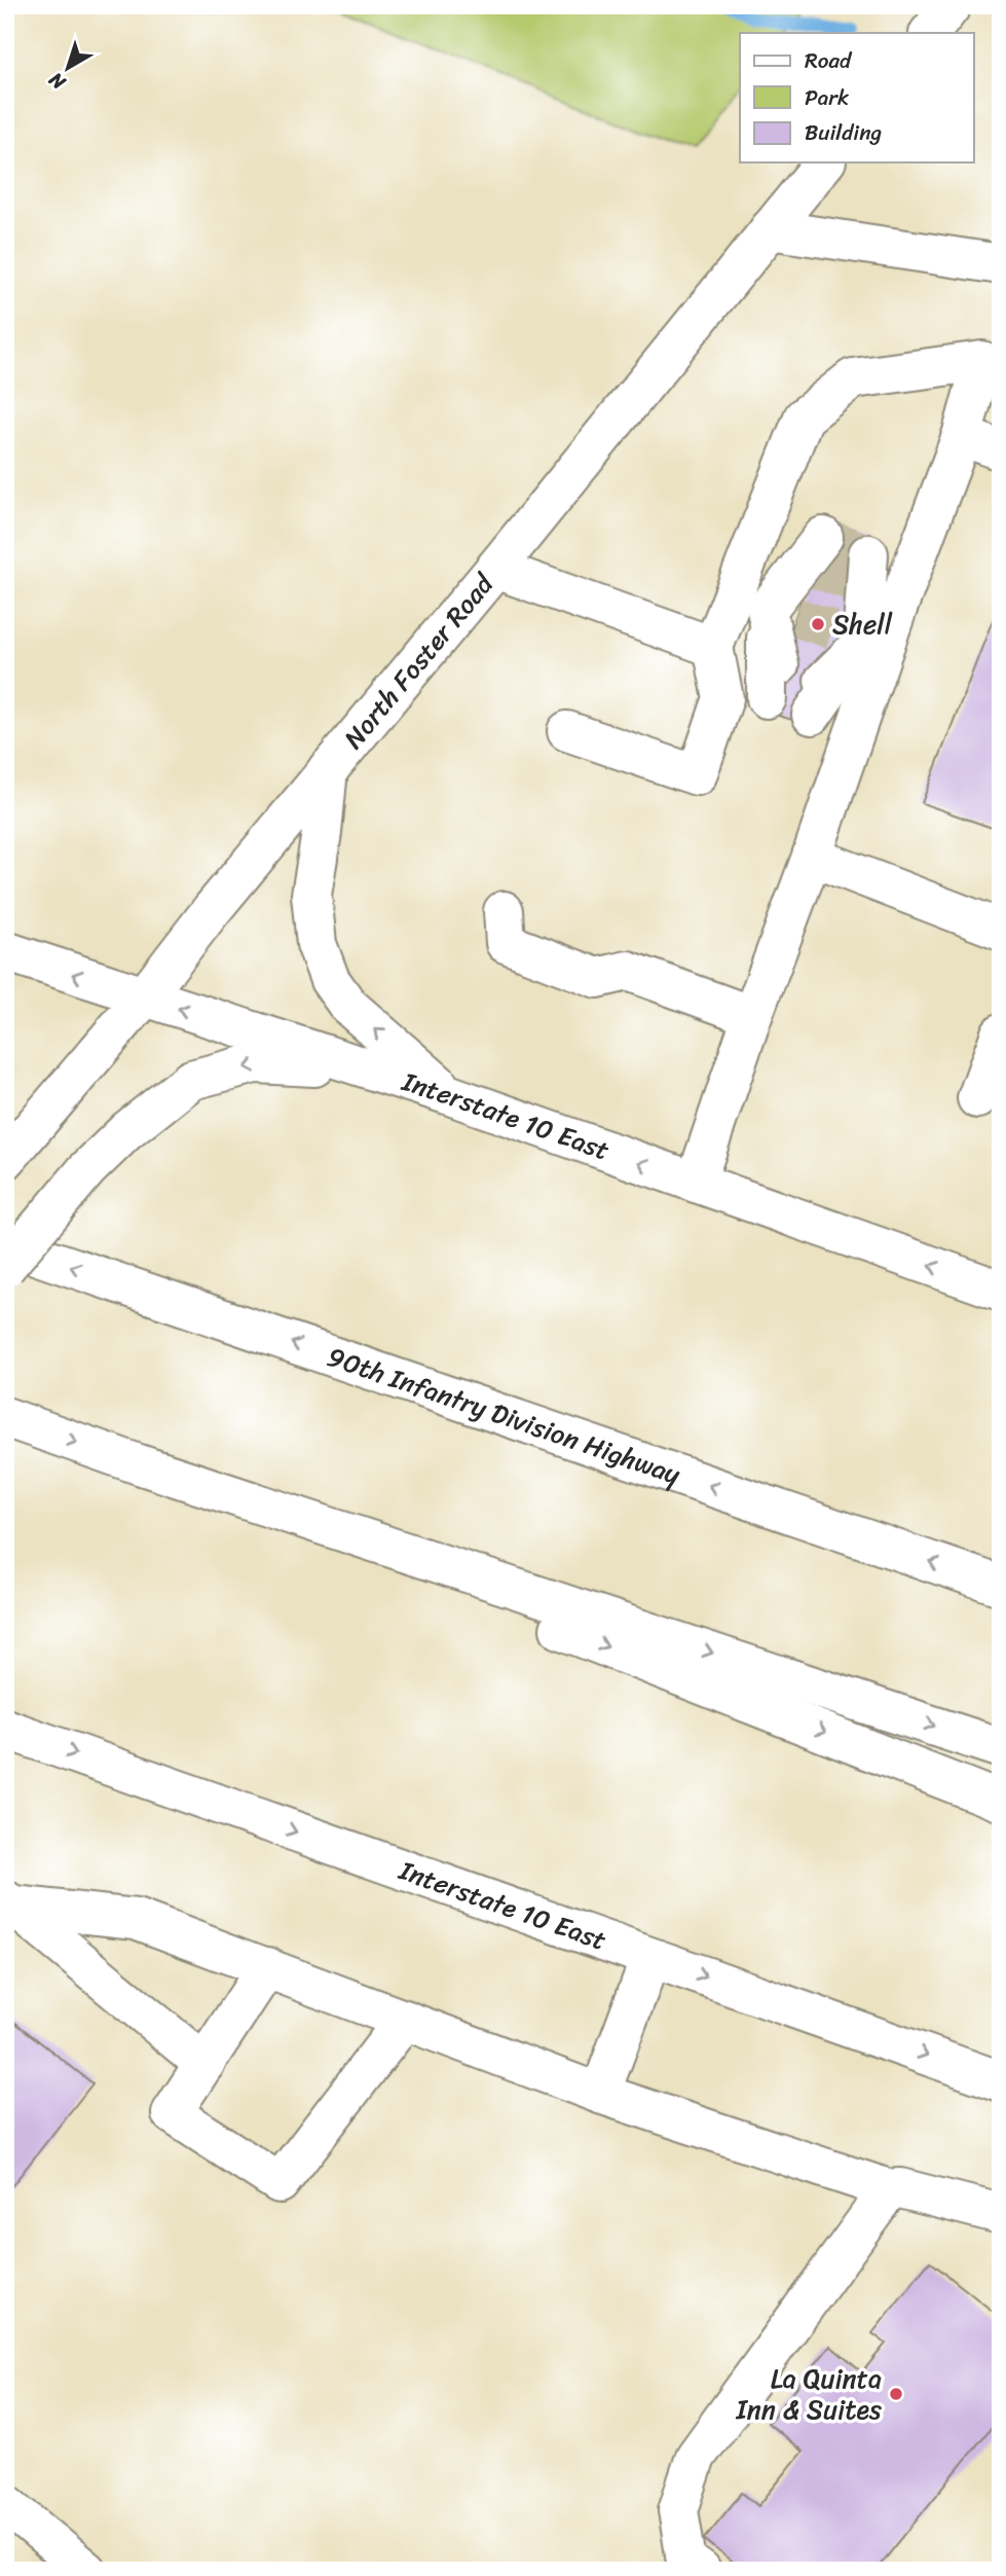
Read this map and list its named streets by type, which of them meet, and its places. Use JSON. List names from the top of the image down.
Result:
{
  "streets": {
    "main road": ["North Foster Road", "Interstate 10 East", "90th Infantry Division Highway"]
  },
  "crossings": [
    ["North Foster Road", "Interstate 10 East"]
  ],
  "places": ["Shell", "La Quinta Inn & Suites"],
  "legend": ["Road", "Park", "Building"],
  "north": "bottom left"
}
